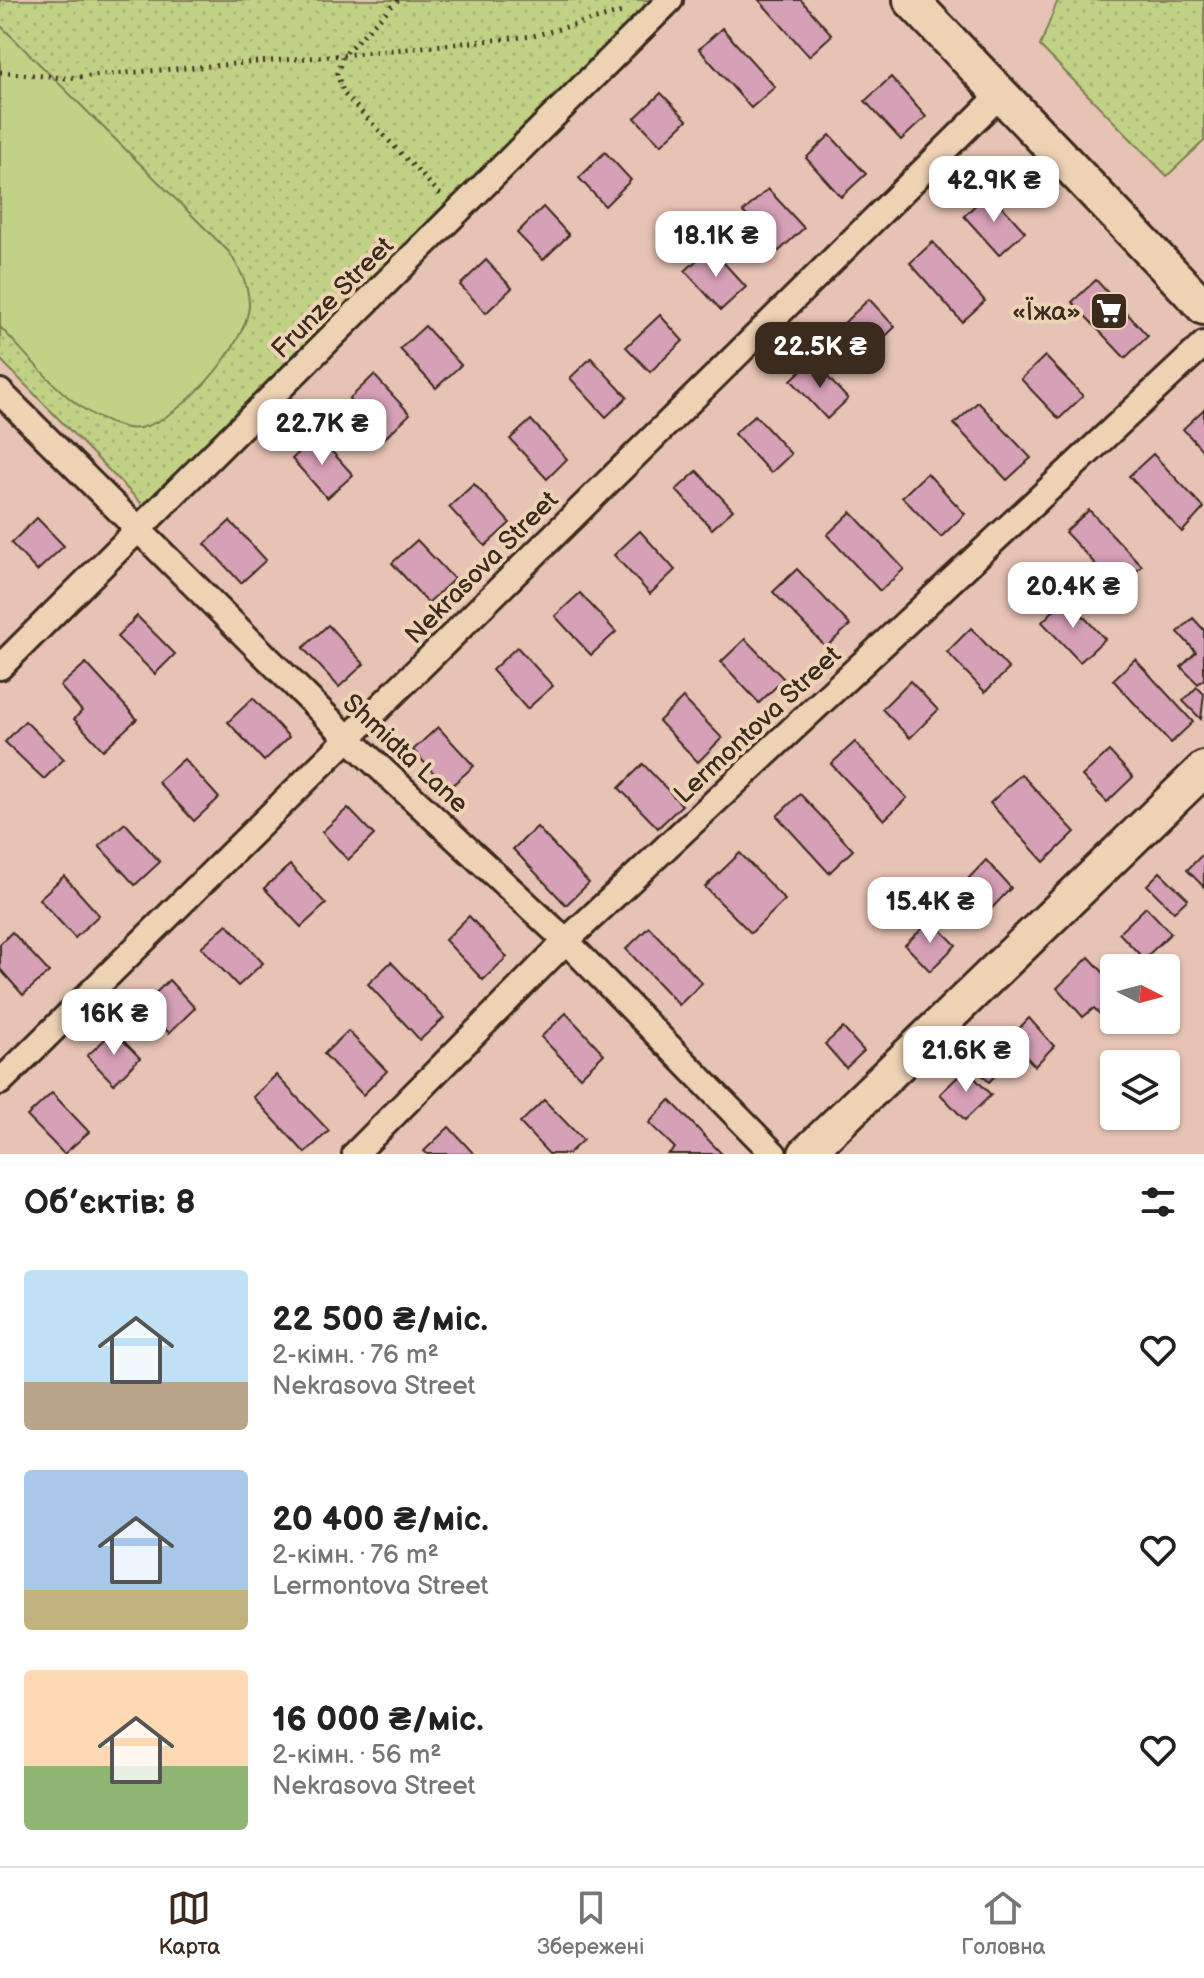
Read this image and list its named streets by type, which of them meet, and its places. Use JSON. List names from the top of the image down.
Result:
{
  "streets": {
    "street": [
      "Frunze Street",
      "Nekrasova Street",
      "Lermontova Street",
      "Shmidta Lane"
    ]
  },
  "crossings": [
    ["Frunze Street", "Shmidta Lane"],
    ["Nekrasova Street", "Shmidta Lane"],
    ["Lermontova Street", "Shmidta Lane"]
  ],
  "places": {
    "supermarket": ["«Їжа»"]
  },
  "north": "right",
  "page": {
    "price": [
      "42.9K ₴",
      "18.1K ₴",
      "22.5K ₴",
      "22.7K ₴",
      "20.4K ₴",
      "15.4K ₴",
      "16K ₴",
      "21.6K ₴"
    ],
    "heading": "Об’єктів: 8",
    "list": [
      {
        "name": "22 500 ₴/міс.",
        "note": "2-кімн. · 76 m² · Nekrasova Street"
      },
      {
        "name": "20 400 ₴/міс.",
        "note": "2-кімн. · 76 m² · Lermontova Street"
      },
      {
        "name": "16 000 ₴/міс.",
        "note": "2-кімн. · 56 m² · Nekrasova Street"
      }
    ],
    "tabs": ["Карта", "Збережені", "Головна"]
  }
}
